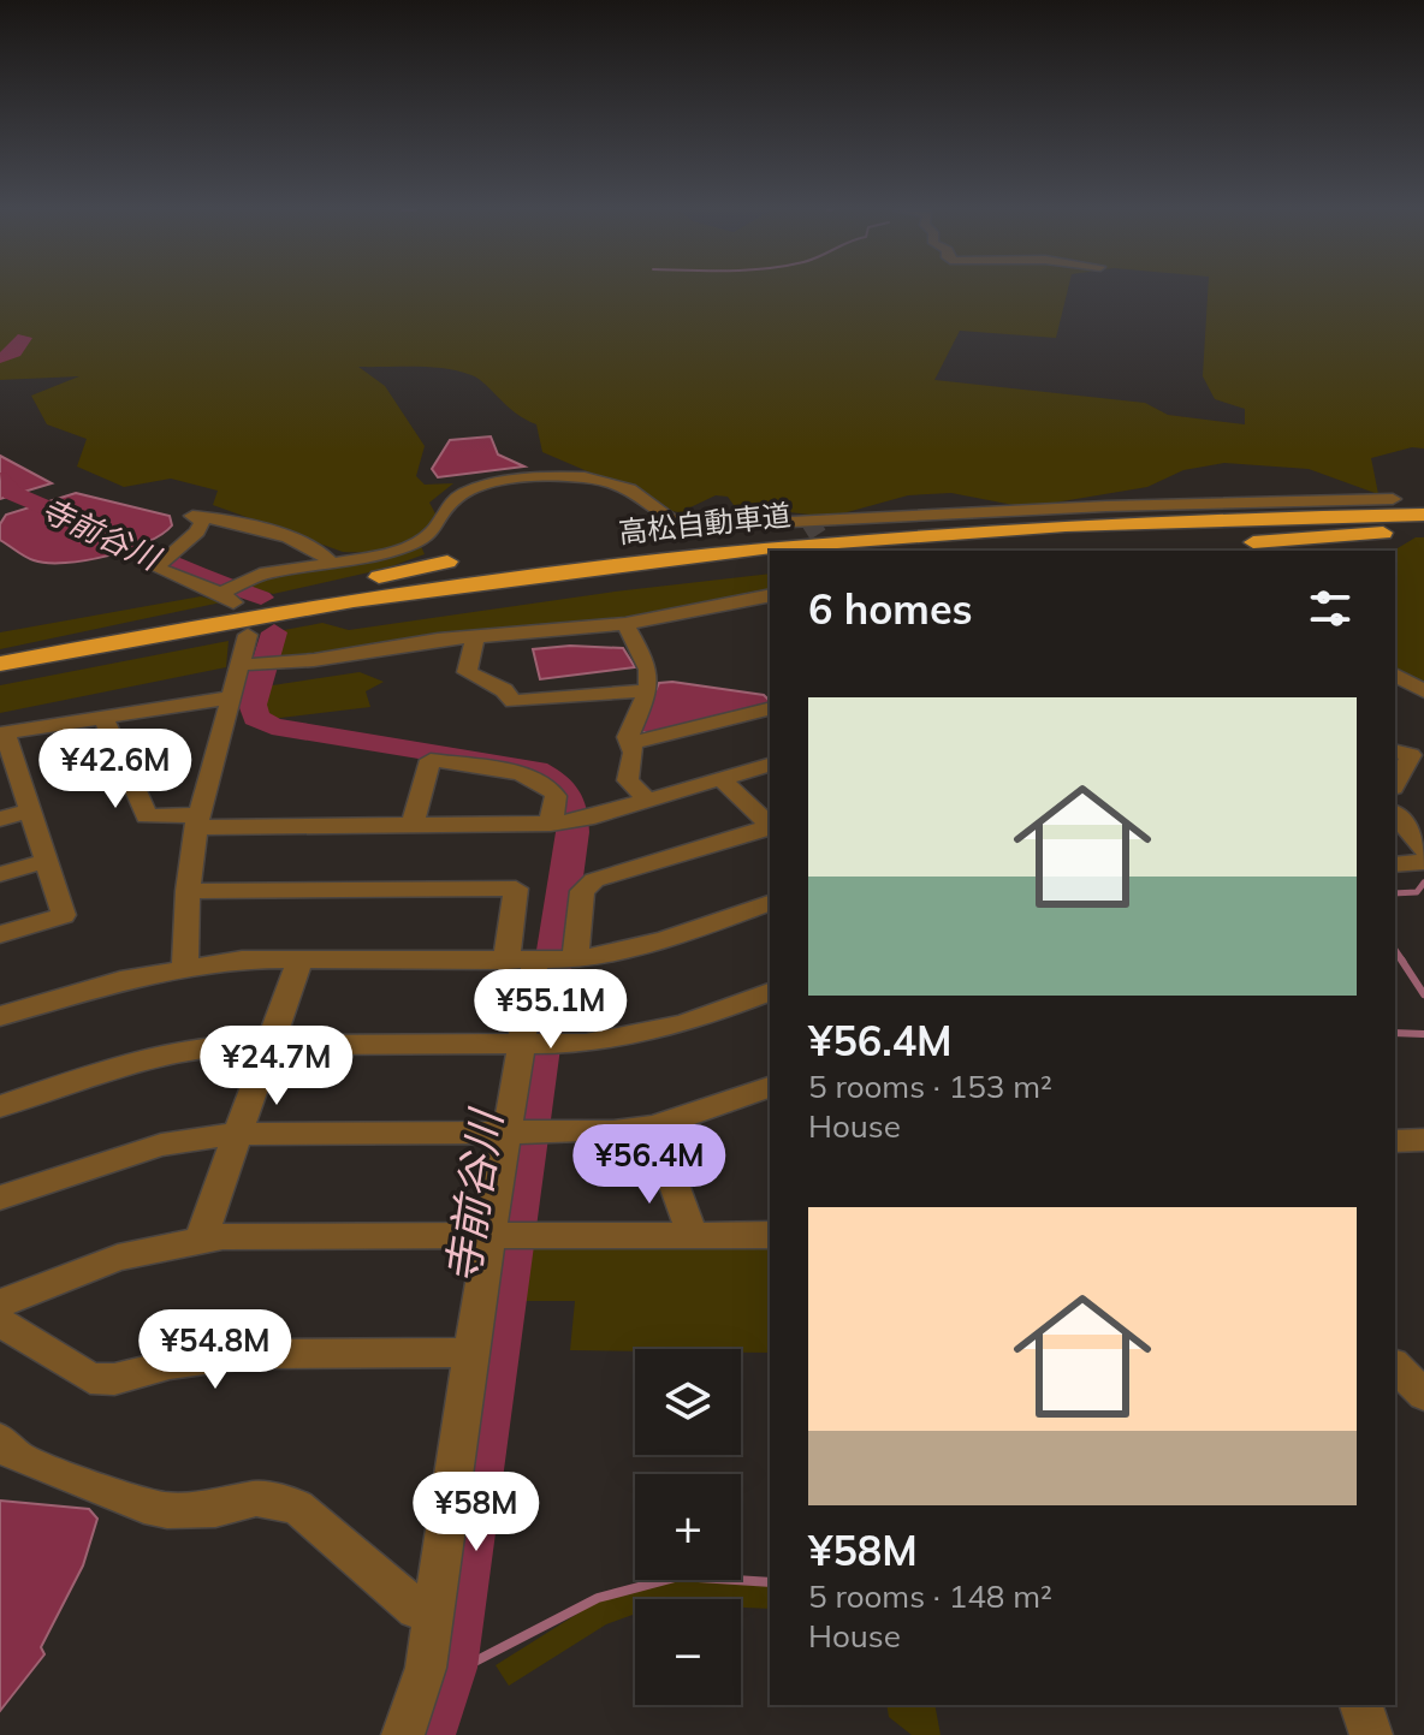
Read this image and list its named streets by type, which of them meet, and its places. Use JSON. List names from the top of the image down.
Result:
{
  "streets": {
    "highway": ["高松自動車道"]
  },
  "water": ["寺前谷川"],
  "page": {
    "heading": "6 homes",
    "list": [
      {
        "name": "¥56.4M",
        "note": "5 rooms · 153 m² · House"
      },
      {
        "name": "¥58M",
        "note": "5 rooms · 148 m² · House"
      }
    ],
    "price": [
      "¥42.6M",
      "¥55.1M",
      "¥24.7M",
      "¥56.4M",
      "¥54.8M",
      "¥58M"
    ],
    "map_buttons": ["+", "−"]
  }
}
